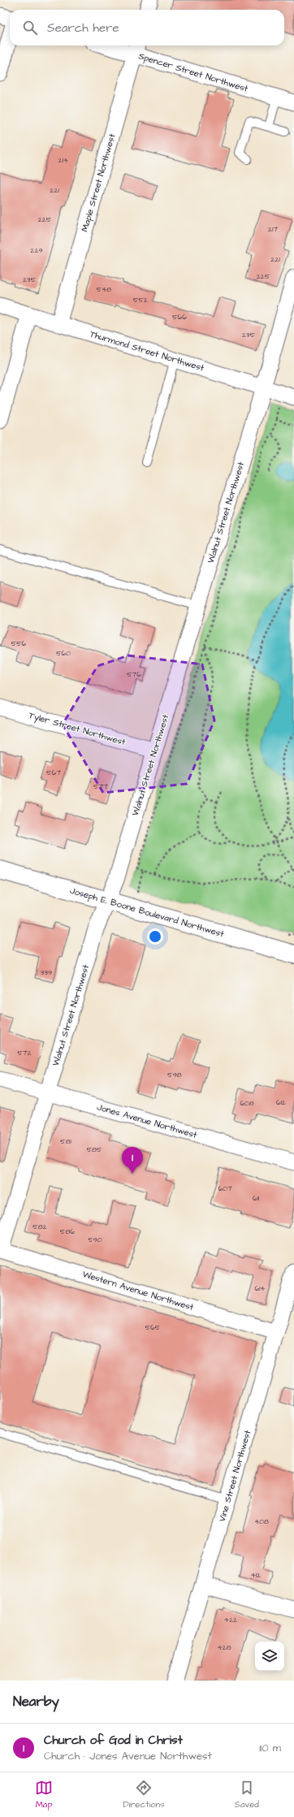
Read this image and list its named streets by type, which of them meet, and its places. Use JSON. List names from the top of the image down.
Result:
{
  "streets": {
    "main road": ["Joseph E. Boone Boulevard Northwest"],
    "street": [
      "Spencer Street Northwest",
      "Maple Street Northwest",
      "Thurmond Street Northwest",
      "Walnut Street Northwest",
      "Tyler Street Northwest",
      "Jones Avenue Northwest",
      "Western Avenue Northwest",
      "Vine Street Northwest"
    ]
  },
  "crossings": [
    ["Spencer Street Northwest", "Maple Street Northwest"],
    ["Maple Street Northwest", "Thurmond Street Northwest"],
    ["Thurmond Street Northwest", "Walnut Street Northwest"],
    ["Walnut Street Northwest", "Tyler Street Northwest"],
    ["Walnut Street Northwest", "Joseph E. Boone Boulevard Northwest"],
    ["Walnut Street Northwest", "Jones Avenue Northwest"],
    ["Walnut Street Northwest", "Western Avenue Northwest"],
    ["Western Avenue Northwest", "Vine Street Northwest"]
  ],
  "house_numbers": [
    "214",
    "221",
    "225",
    "217",
    "229",
    "221",
    "225",
    "235",
    "548",
    "552",
    "566",
    "235",
    "556",
    "560",
    "576",
    "567",
    "577",
    "339",
    "572",
    "598",
    "612",
    "608",
    "581",
    "585",
    "607",
    "611",
    "582",
    "586",
    "590",
    "614",
    "565",
    "408",
    "412",
    "422",
    "428"
  ],
  "page": {
    "search": "Search here",
    "pins": "1",
    "heading": "Nearby",
    "list": [
      {
        "mark": "1",
        "name": "Church of God in Christ",
        "note": "Church · Jones Avenue Northwest",
        "value": "110 m"
      }
    ],
    "nav": ["Map", "Directions", "Saved"]
  }
}
